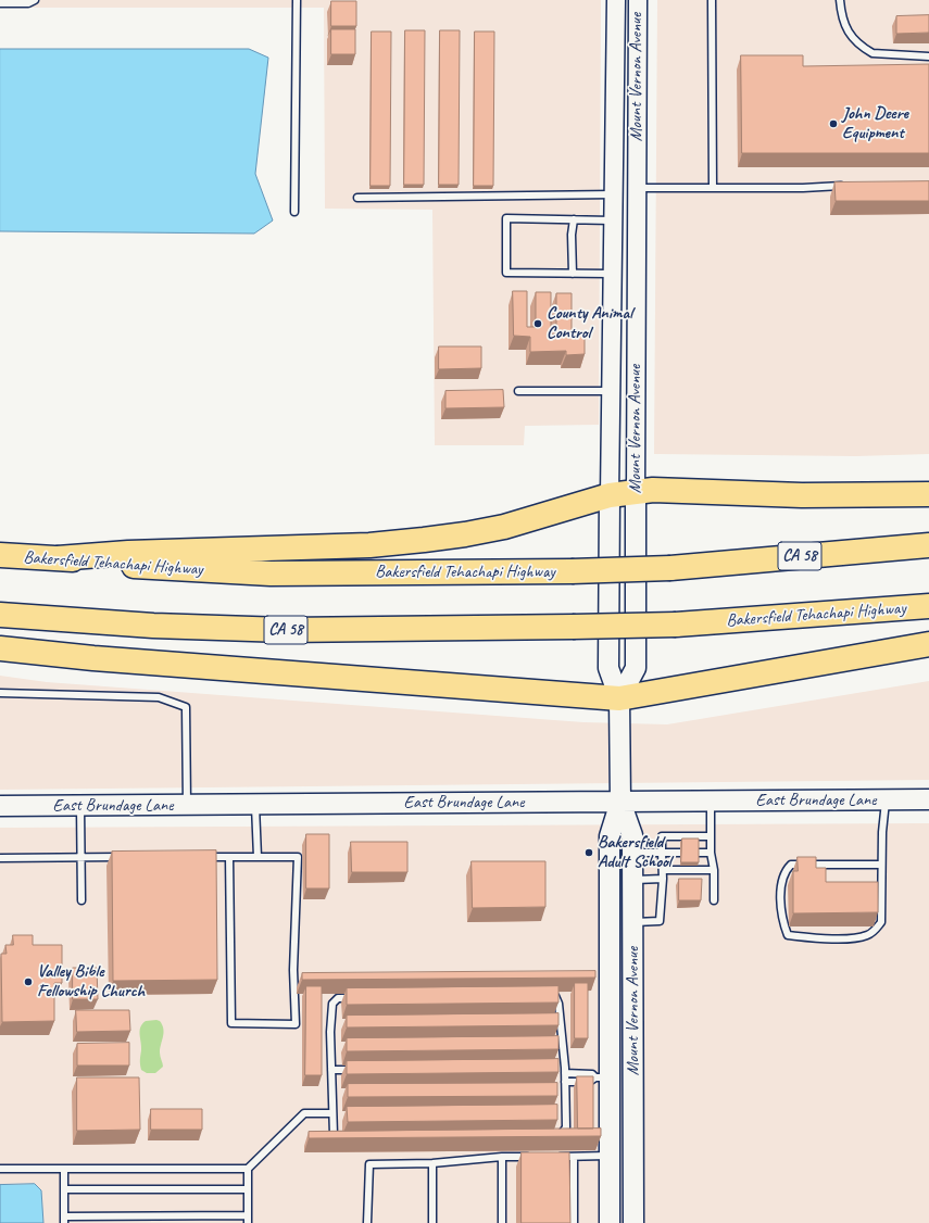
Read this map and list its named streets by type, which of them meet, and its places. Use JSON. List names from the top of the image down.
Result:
{
  "streets": {
    "highway": ["CA 58", "Bakersfield Tehachapi Highway"],
    "main road": ["Mount Vernon Avenue", "East Brundage Lane"]
  },
  "crossings": [
    ["Mount Vernon Avenue", "East Brundage Lane"]
  ],
  "places": [
    "John Deere Equipment",
    "County Animal Control",
    "Bakersfield Adult School",
    "Valley Bible Fellowship Church"
  ]
}
